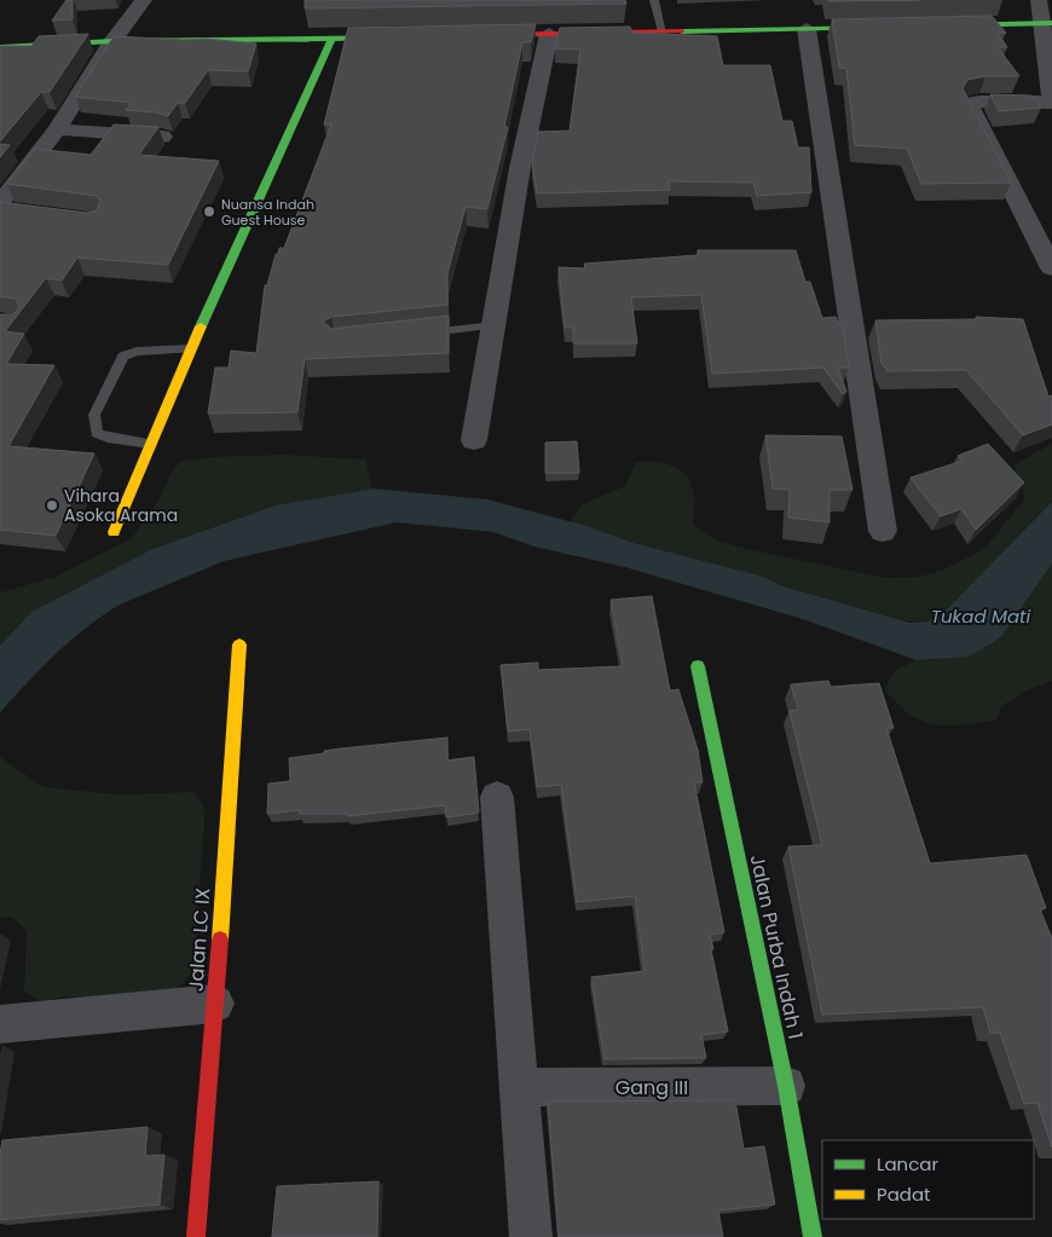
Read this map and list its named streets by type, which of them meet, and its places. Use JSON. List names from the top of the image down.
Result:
{
  "streets": {
    "street": ["Jalan LC IX", "Jalan Purba Indah 1", "Gang III"]
  },
  "crossings": [
    ["Jalan Purba Indah 1", "Gang III"]
  ],
  "water": ["Tukad Mati"],
  "places": ["Nuansa Indah Guest House", "Vihara Asoka Arama"],
  "legend": ["Lancar", "Padat"]
}
